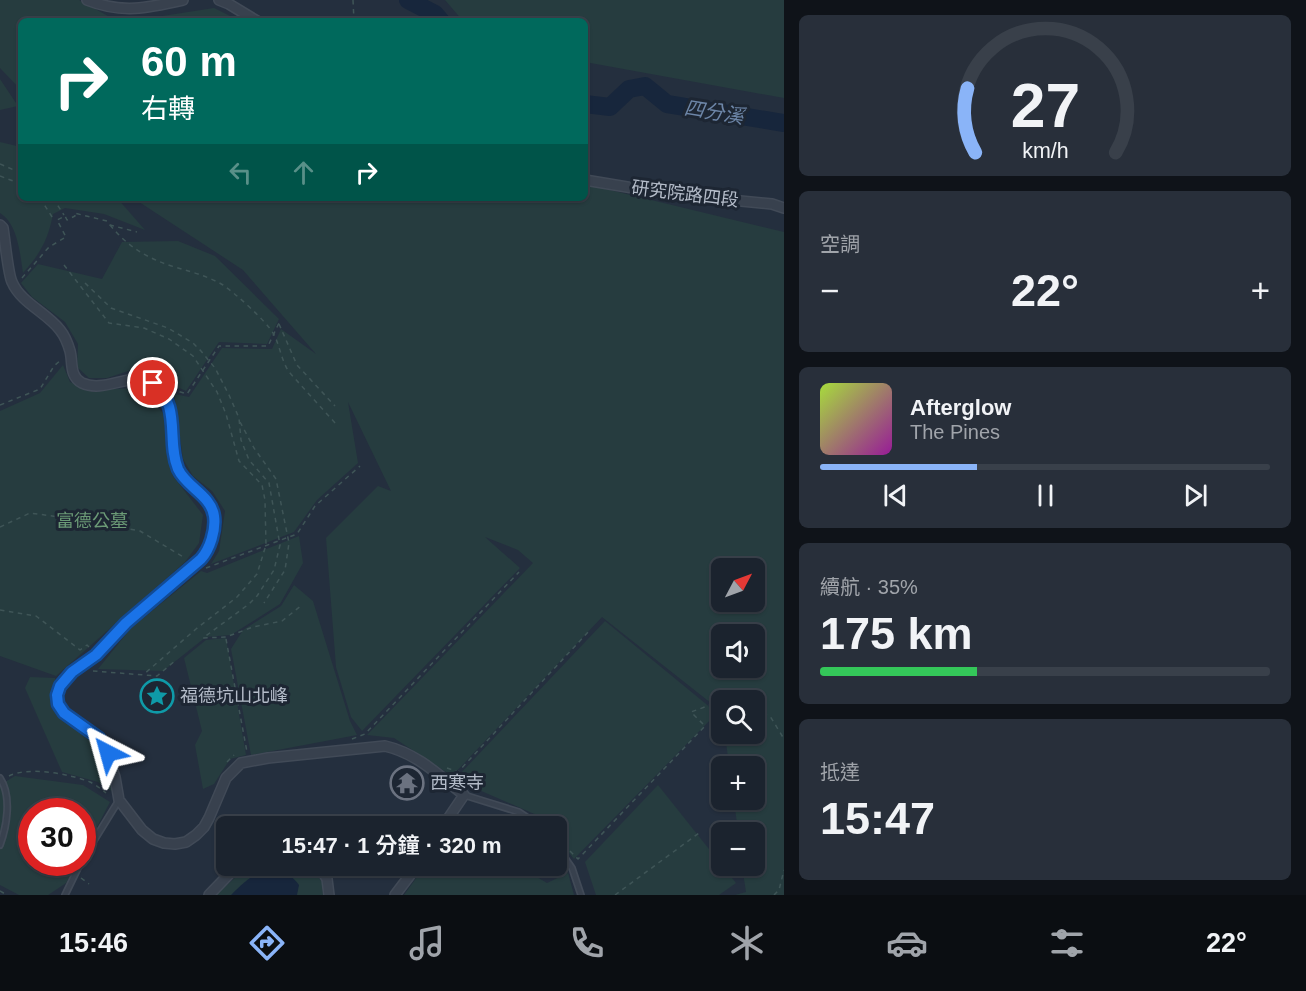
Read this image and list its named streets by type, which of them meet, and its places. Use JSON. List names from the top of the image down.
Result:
{
  "streets": {
    "street": ["研究院路四段"]
  },
  "water": ["四分溪"],
  "parks": ["富德公墓"],
  "places": {
    "place": ["福德坑山北峰"],
    "temple": ["西寒寺"]
  },
  "north": "top right",
  "page": {
    "turn": ["60 m", "右轉"],
    "tile": [
      "空調",
      ["續航 · 35%", "175 km"],
      ["抵達", "15:47"]
    ],
    "heat": ["−", "22°", "+"],
    "song": ["Afterglow", "The Pines"],
    "map_buttons": ["+", "−"],
    "limit": "30",
    "trip": "15:47 · 1 分鐘 · 320 m",
    "tabs": ["15:46", "22°"],
    "gauge": ["27", "km/h"]
  }
}
